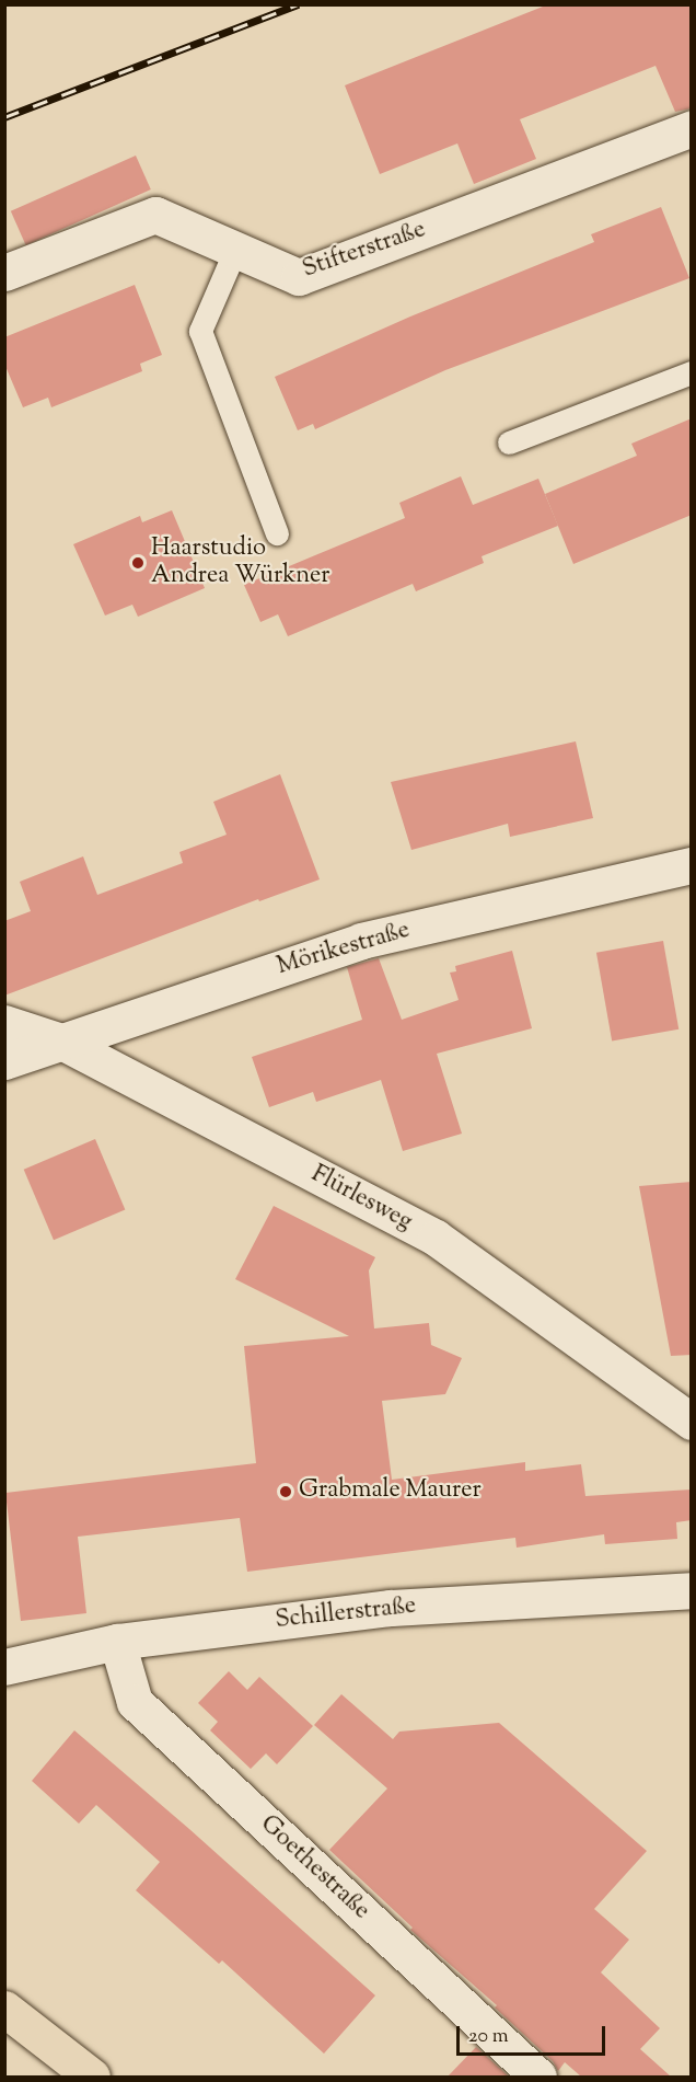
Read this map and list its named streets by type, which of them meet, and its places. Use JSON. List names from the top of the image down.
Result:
{
  "streets": {
    "street": [
      "Stifterstraße",
      "Mörikestraße",
      "Flürlesweg",
      "Schillerstraße",
      "Goethestraße"
    ]
  },
  "crossings": [
    ["Mörikestraße", "Flürlesweg"],
    ["Schillerstraße", "Goethestraße"]
  ],
  "places": ["Haarstudio Andrea Würkner", "Grabmale Maurer"],
  "scale_bar": "20 m"
}
